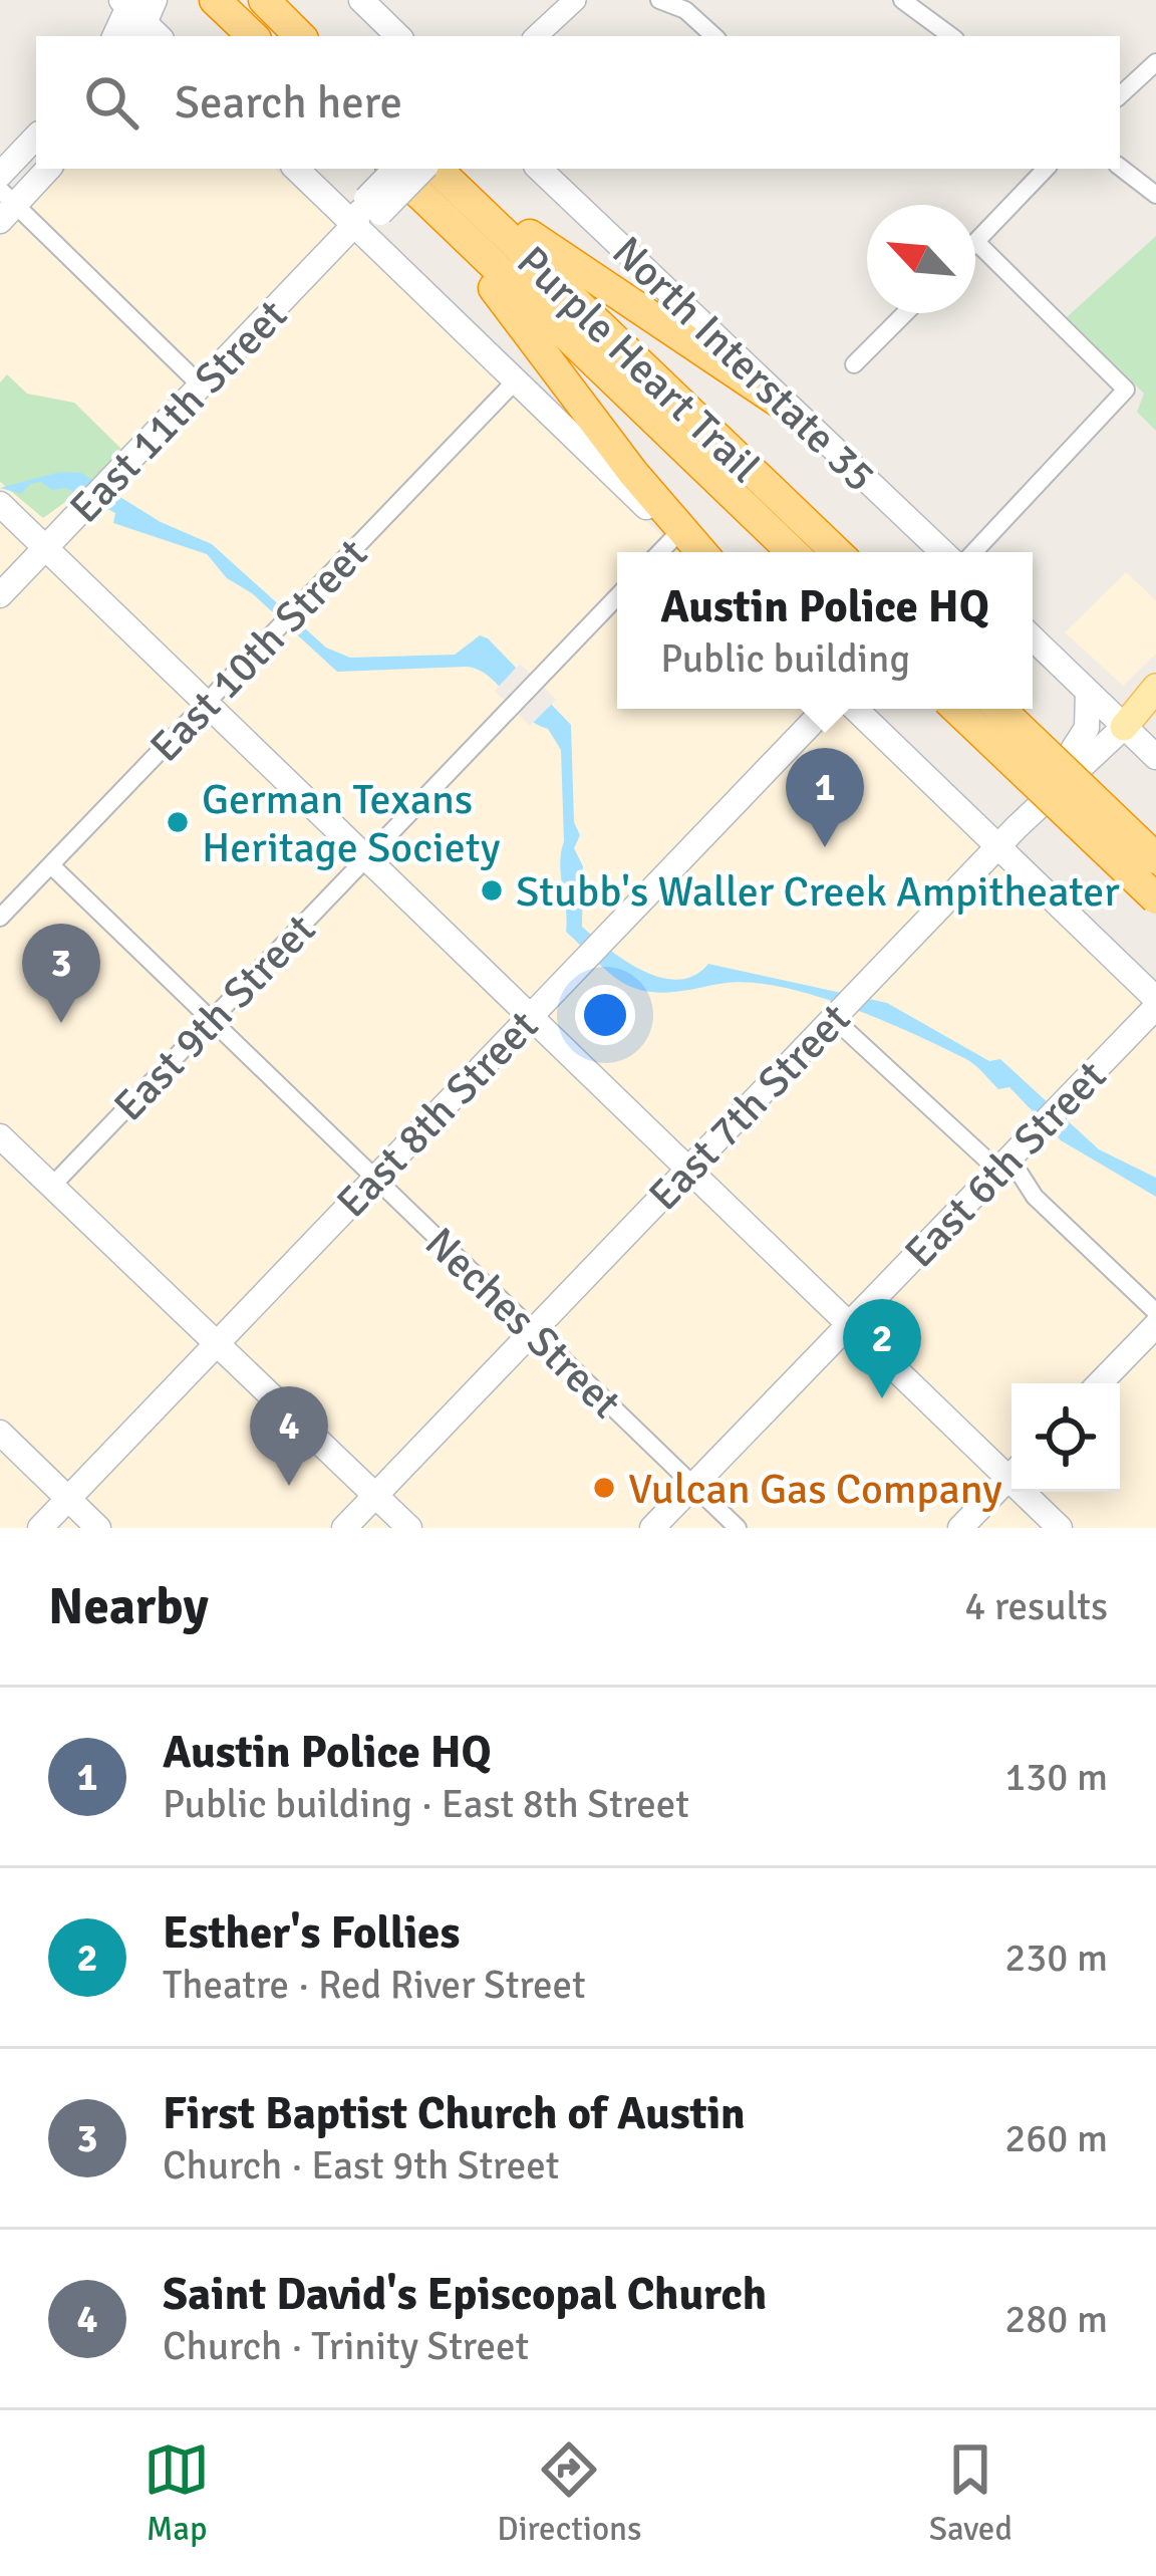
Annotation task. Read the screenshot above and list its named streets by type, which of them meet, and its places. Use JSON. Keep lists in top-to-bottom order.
{
  "streets": {
    "highway": ["Purple Heart Trail"],
    "main road": [
      "North Interstate 35",
      "East 11th Street",
      "East 7th Street",
      "East 8th Street",
      "East 6th Street"
    ],
    "street": ["East 10th Street", "East 9th Street", "Neches Street"]
  },
  "crossings": [
    ["East 10th Street", "Neches Street"],
    ["East 9th Street", "Neches Street"],
    ["East 7th Street", "Neches Street"],
    ["East 8th Street", "Neches Street"],
    ["East 6th Street", "Neches Street"]
  ],
  "places": ["German Texans Heritage Society", "Stubb's Waller Creek Ampitheater", "Vulcan Gas Company"],
  "north": "top left",
  "page": {
    "search": "Search here",
    "popup": ["Austin Police HQ", "Public building"],
    "pins": [
      "1",
      "3",
      "2",
      "4"
    ],
    "heading": ["Nearby", "4 results"],
    "list": [
      {
        "mark": "1",
        "name": "Austin Police HQ",
        "note": "Public building · East 8th Street",
        "value": "130 m"
      },
      {
        "mark": "2",
        "name": "Esther's Follies",
        "note": "Theatre · Red River Street",
        "value": "230 m"
      },
      {
        "mark": "3",
        "name": "First Baptist Church of Austin",
        "note": "Church · East 9th Street",
        "value": "260 m"
      },
      {
        "mark": "4",
        "name": "Saint David's Episcopal Church",
        "note": "Church · Trinity Street",
        "value": "280 m"
      }
    ],
    "nav": ["Map", "Directions", "Saved"]
  }
}
